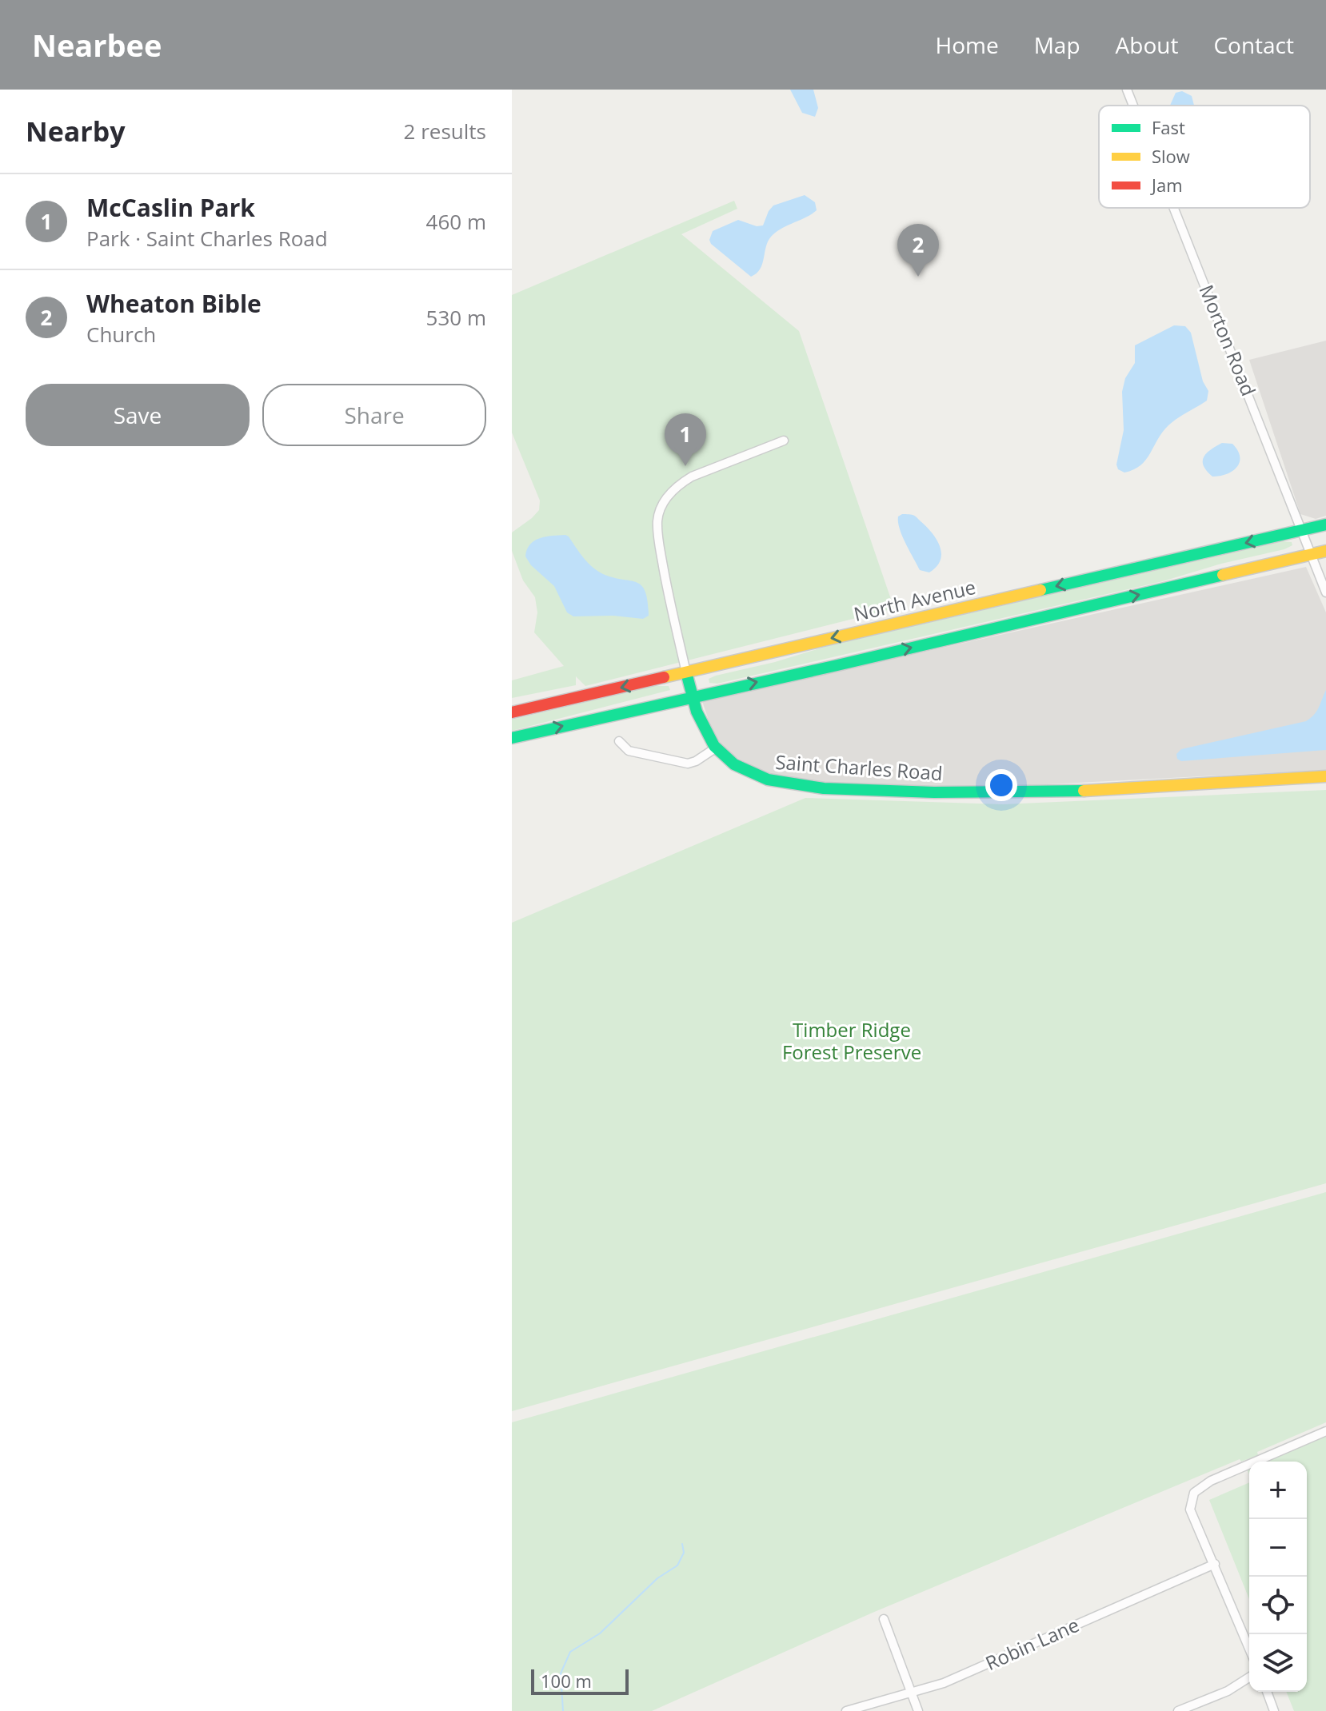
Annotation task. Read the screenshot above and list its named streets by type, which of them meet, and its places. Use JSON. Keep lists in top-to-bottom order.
{
  "streets": {
    "main road": ["North Avenue", "Saint Charles Road"],
    "street": ["Morton Road", "Robin Lane"]
  },
  "crossings": [
    ["Morton Road", "North Avenue"],
    ["North Avenue", "Saint Charles Road"]
  ],
  "parks": ["Timber Ridge Forest Preserve"],
  "legend": ["Fast", "Slow", "Jam"],
  "scale_bar": "100 m",
  "page": {
    "header": "Nearbee",
    "nav": [
      "Home",
      "Map",
      "About",
      "Contact"
    ],
    "heading": ["Nearby", "2 results"],
    "list": [
      {
        "mark": "1",
        "name": "McCaslin Park",
        "note": "Park · Saint Charles Road",
        "value": "460 m"
      },
      {
        "mark": "2",
        "name": "Wheaton Bible",
        "note": "Church",
        "value": "530 m"
      }
    ],
    "pins": ["2", "1"],
    "buttons": ["Save", "Share"],
    "map_buttons": ["+", "−"],
    "scale": "100 m"
  }
}
